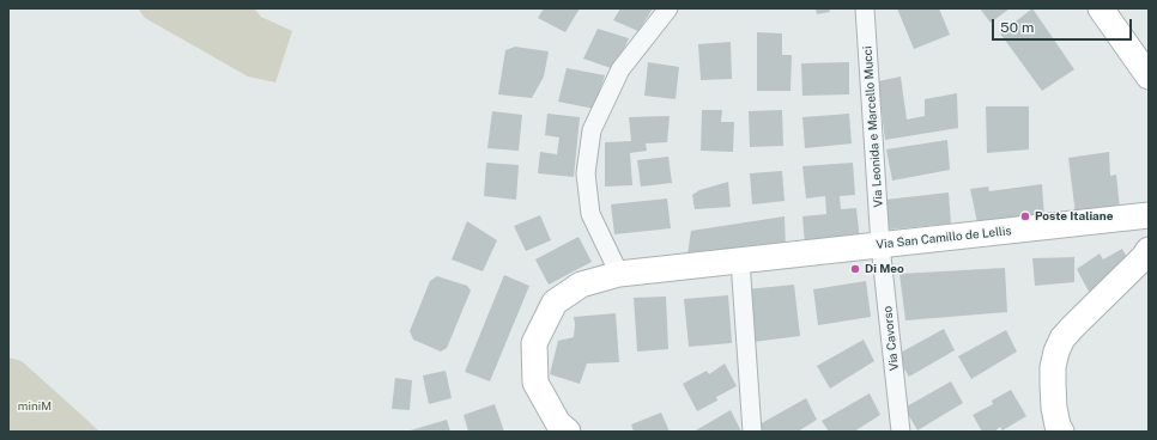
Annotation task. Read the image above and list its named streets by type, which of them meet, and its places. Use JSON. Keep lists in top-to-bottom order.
{
  "streets": {
    "street": ["Via Leonida e Marcello Mucci", "Via San Camillo de Lellis", "Via Cavorso"]
  },
  "crossings": [
    ["Via Leonida e Marcello Mucci", "Via San Camillo de Lellis"],
    ["Via Leonida e Marcello Mucci", "Via Cavorso"],
    ["Via San Camillo de Lellis", "Via Cavorso"]
  ],
  "parks": ["miniM"],
  "places": ["Poste Italiane", "Di Meo"],
  "scale_bar": "50 m"
}
